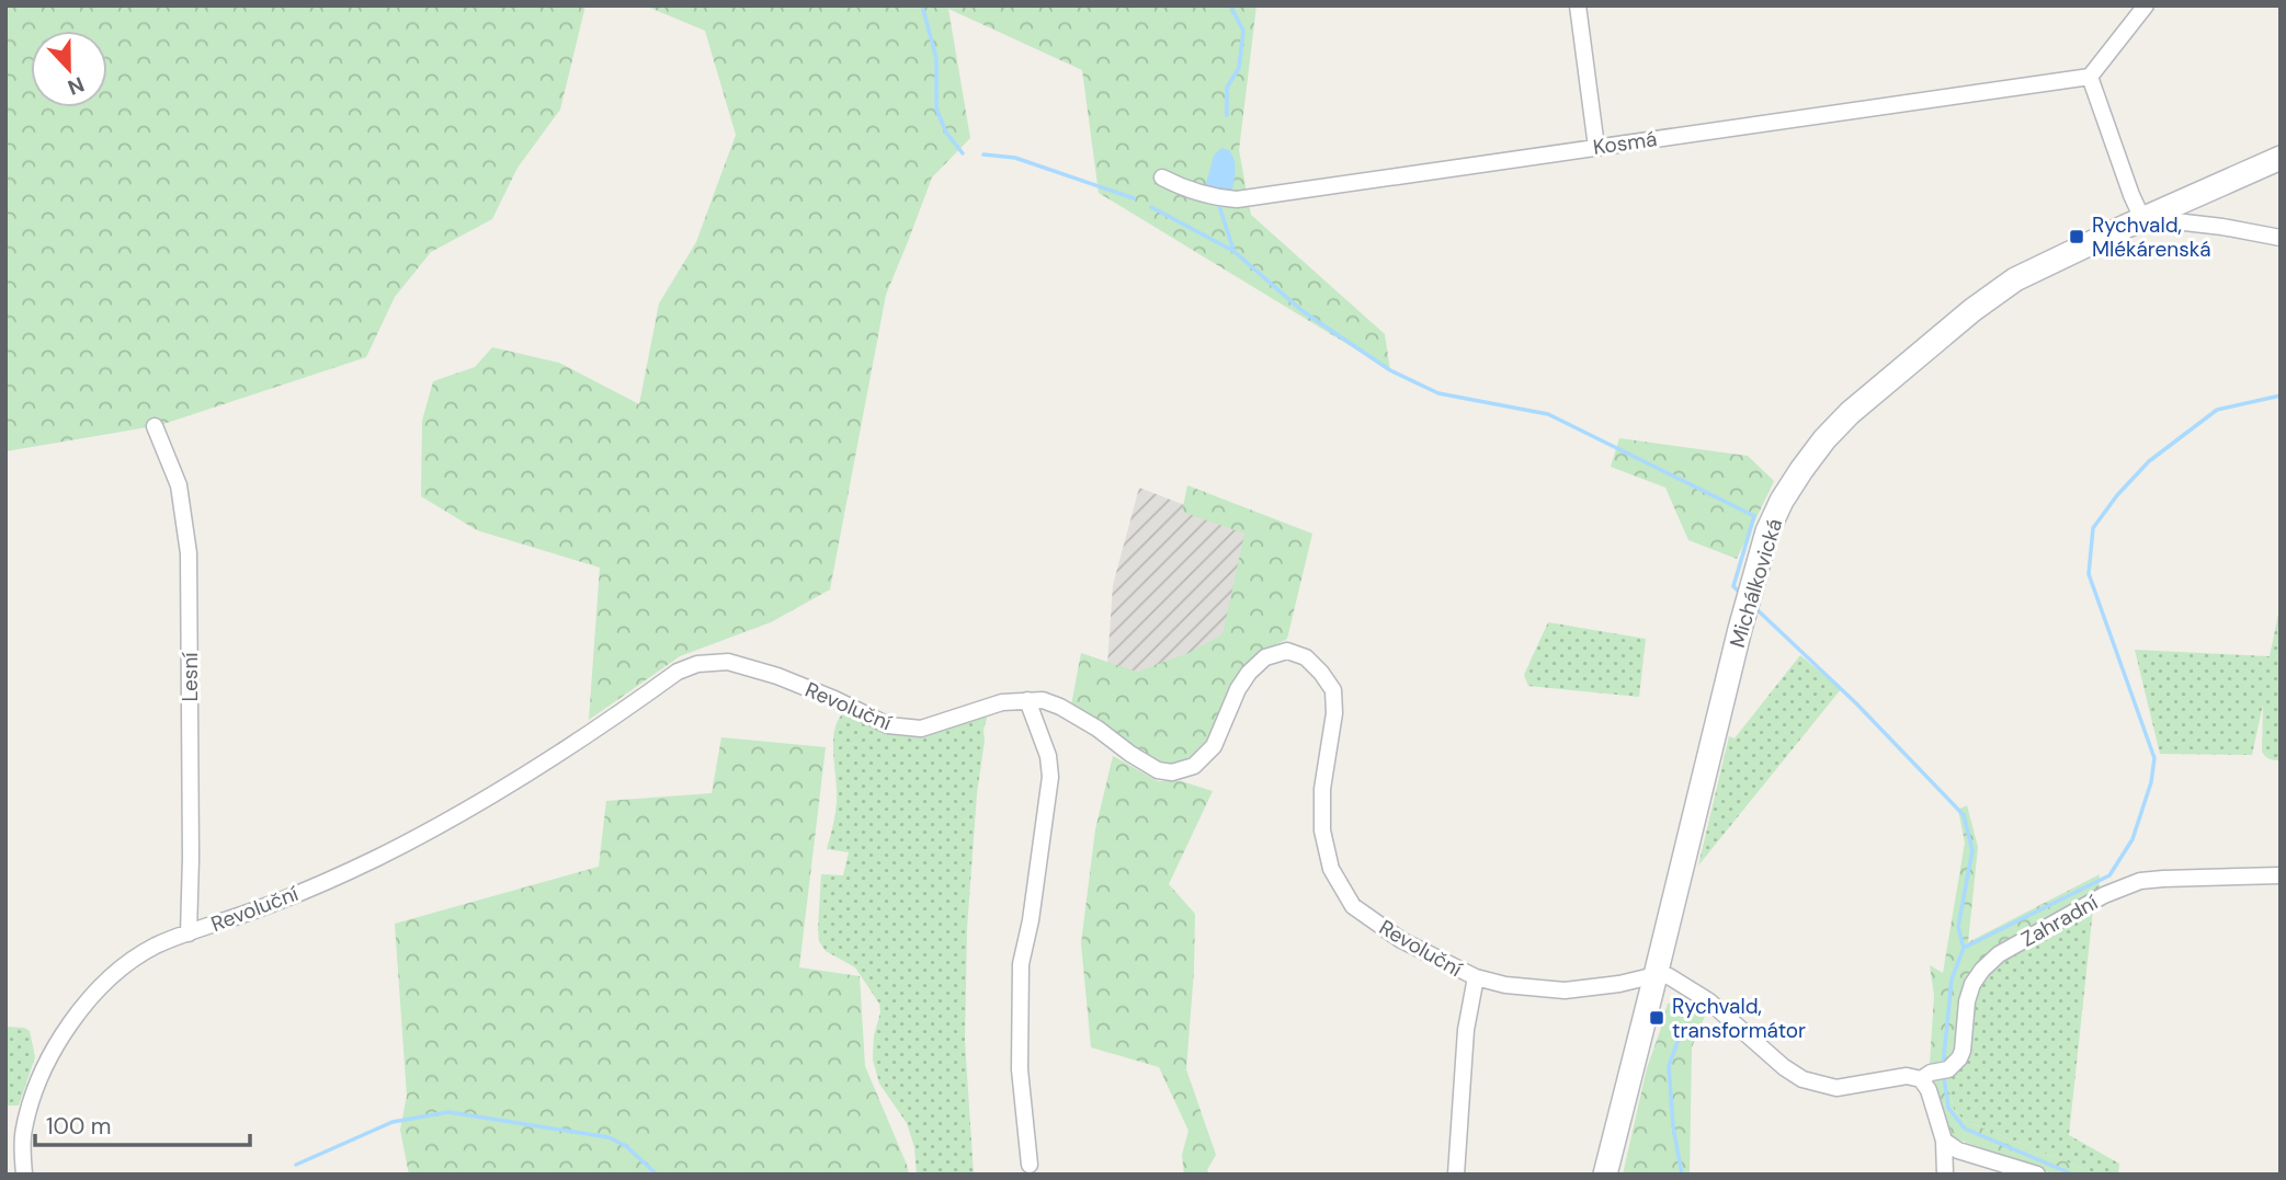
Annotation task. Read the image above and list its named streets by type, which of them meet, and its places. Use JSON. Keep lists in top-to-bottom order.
{
  "streets": {
    "street": [
      "Kosmá",
      "Michálkovická",
      "Lesní",
      "Revoluční",
      "Zahradní"
    ]
  },
  "crossings": [
    ["Michálkovická", "Revoluční"],
    ["Michálkovická", "Zahradní"],
    ["Lesní", "Revoluční"],
    ["Revoluční", "Zahradní"]
  ],
  "places": {
    "transit": ["Rychvald, Mlékárenská", "Rychvald, transformátor"]
  },
  "scale_bar": "100 m",
  "north": "bottom"
}
